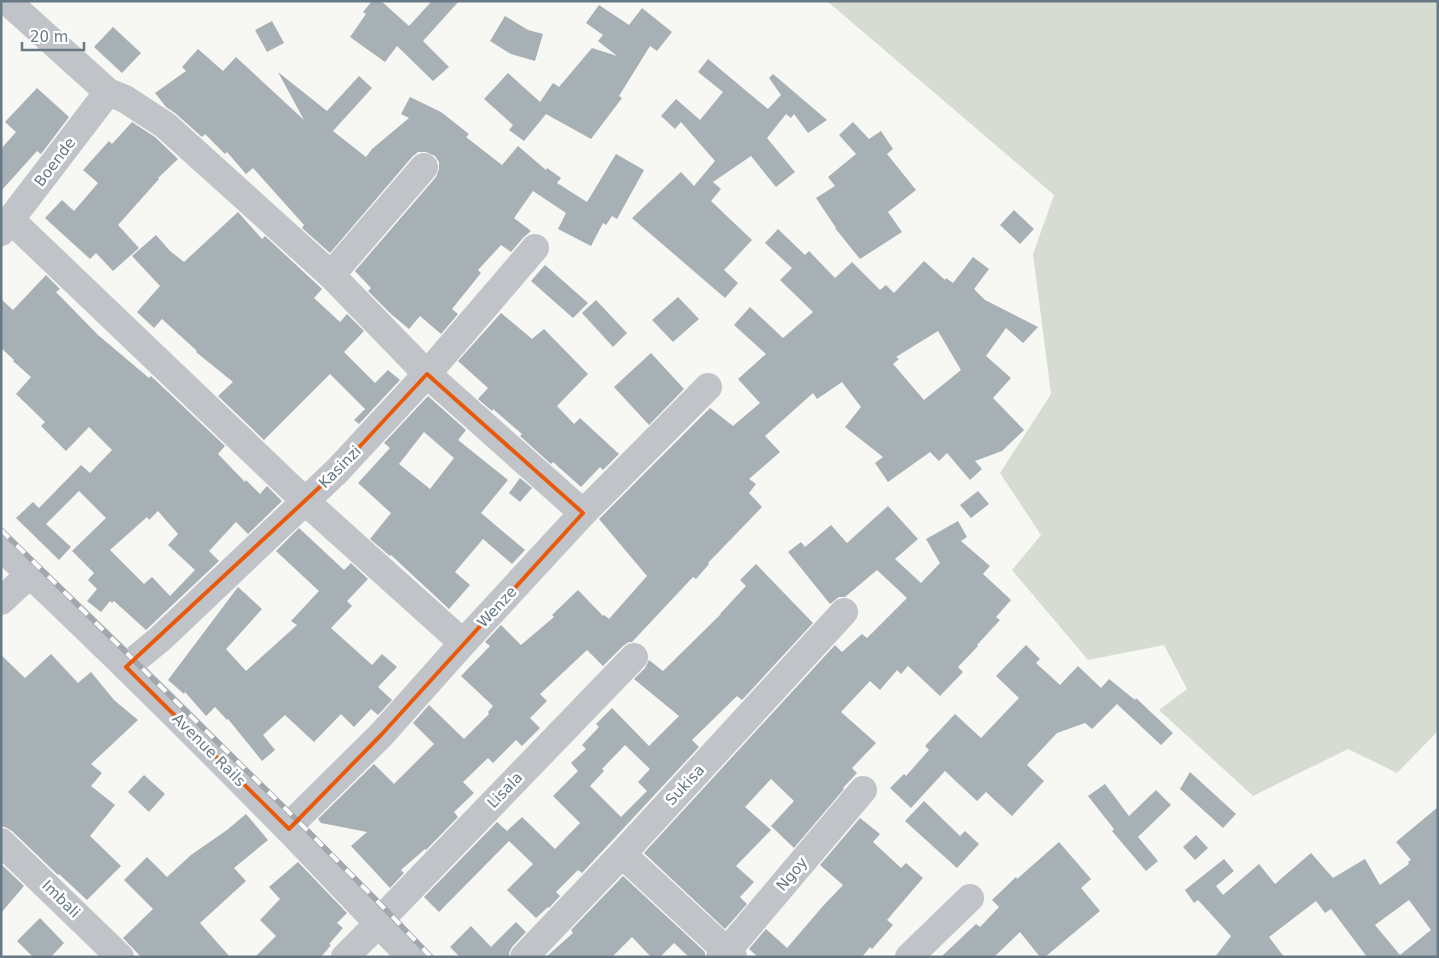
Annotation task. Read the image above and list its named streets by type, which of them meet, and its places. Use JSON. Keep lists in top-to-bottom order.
{
  "streets": {
    "street": [
      "Boende",
      "Kasinzi",
      "Wenze",
      "Avenue Rails",
      "Sukisa",
      "Lisala",
      "Ngoy",
      "Imbali"
    ]
  },
  "crossings": [
    ["Kasinzi", "Avenue Rails"],
    ["Wenze", "Avenue Rails"],
    ["Avenue Rails", "Lisala"]
  ],
  "scale_bar": "20 m"
}
